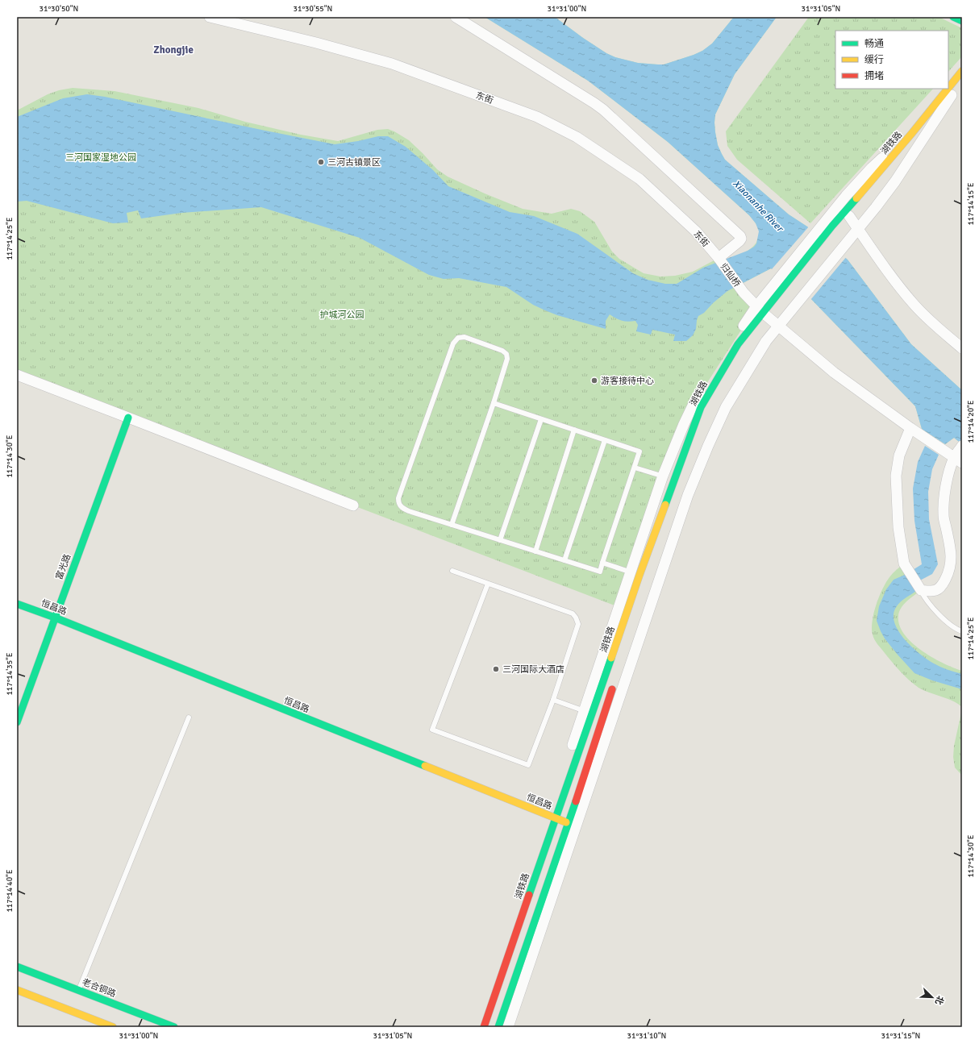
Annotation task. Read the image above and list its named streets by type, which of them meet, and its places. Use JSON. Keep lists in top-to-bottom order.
{
  "streets": {
    "main road": [
      "湖铁路",
      "富光路",
      "恒昌路",
      "老合铜路"
    ],
    "street": ["东街", "归仙桥"]
  },
  "crossings": [
    ["东街", "归仙桥"],
    ["湖铁路", "归仙桥"],
    ["湖铁路", "恒昌路"],
    ["富光路", "恒昌路"]
  ],
  "districts": ["Zhongjie"],
  "water": ["Xiaonanhe River"],
  "parks": ["三河国家湿地公园", "护城河公园"],
  "places": ["三河古镇景区", "游客接待中心", "三河国际大酒店"],
  "legend": ["畅通", "缓行", "拥堵"],
  "north": "bottom right",
  "coordinates": [
    "31°30'50\"N",
    "31°30'55\"N",
    "31°31'00\"N",
    "31°31'05\"N",
    "117°14'15\"E",
    "117°14'25\"E",
    "117°14'20\"E",
    "117°14'30\"E",
    "117°14'35\"E",
    "117°14'40\"E",
    "31°31'10\"N",
    "31°31'15\"N"
  ]
}
